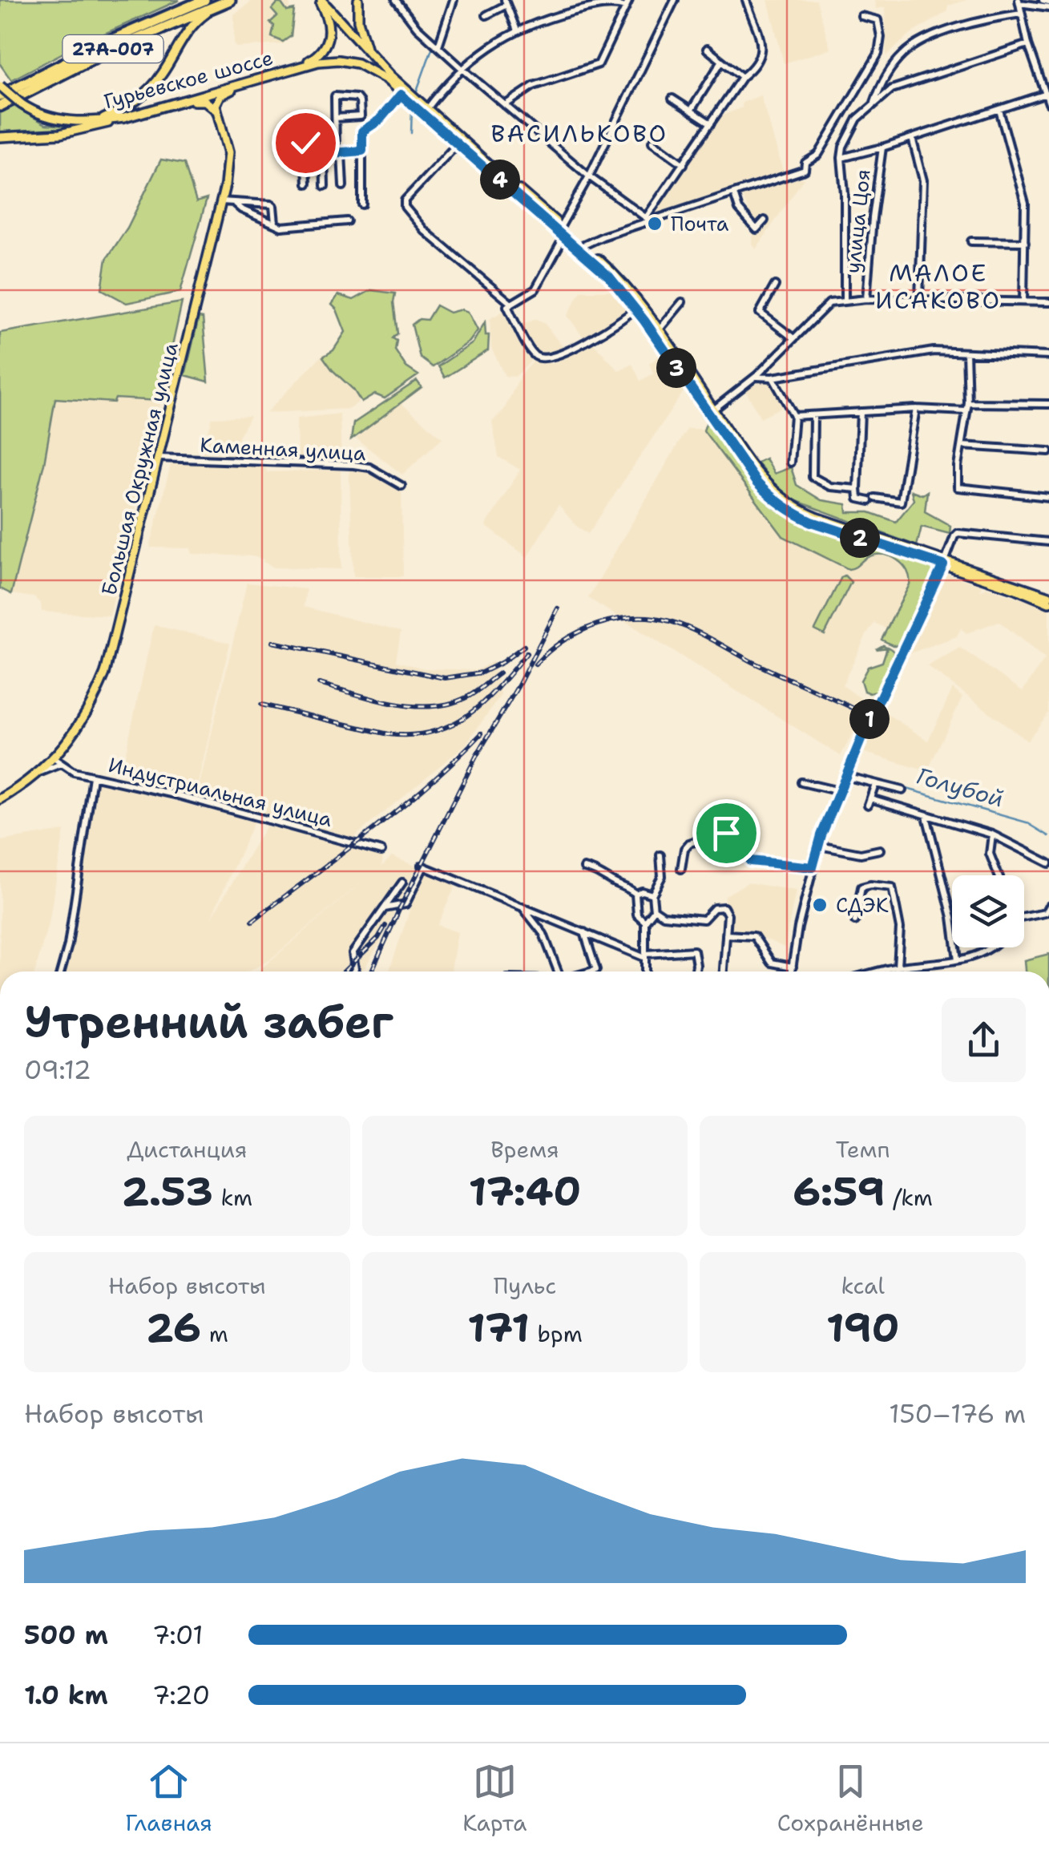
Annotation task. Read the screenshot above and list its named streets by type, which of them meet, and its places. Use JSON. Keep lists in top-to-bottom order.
{
  "streets": {
    "highway": ["27А-007"],
    "main road": ["Гурьевское шоссе", "Большая Окружная улица"],
    "street": ["улица Цоя", "Каменная улица", "Индустриальная улица"]
  },
  "crossings": [
    ["Каменная улица", "Большая Окружная улица"],
    ["Большая Окружная улица", "Индустриальная улица"]
  ],
  "districts": ["ВАСИЛЬКОВО", "МАЛОЕ ИСАКОВО"],
  "water": ["Голубой"],
  "places": ["Почта", "СДЭК"],
  "page": {
    "pins": [
      "4",
      "3",
      "2",
      "1"
    ],
    "heading": ["Утренний забег", "09:12"],
    "stats": [
      ["Дистанция", "2.53 km"],
      ["Время", "17:40"],
      ["Темп", "6:59 /km"],
      ["Набор высоты", "26 m"],
      ["Пульс", "171 bpm"],
      ["kcal", "190"]
    ],
    "chart": ["Набор высоты", "150–176 m"],
    "list": [
      {
        "name": "500 m",
        "note": "7:01"
      },
      {
        "name": "1.0 km",
        "note": "7:20"
      }
    ],
    "tabs": ["Главная", "Карта", "Сохранённые"]
  }
}
